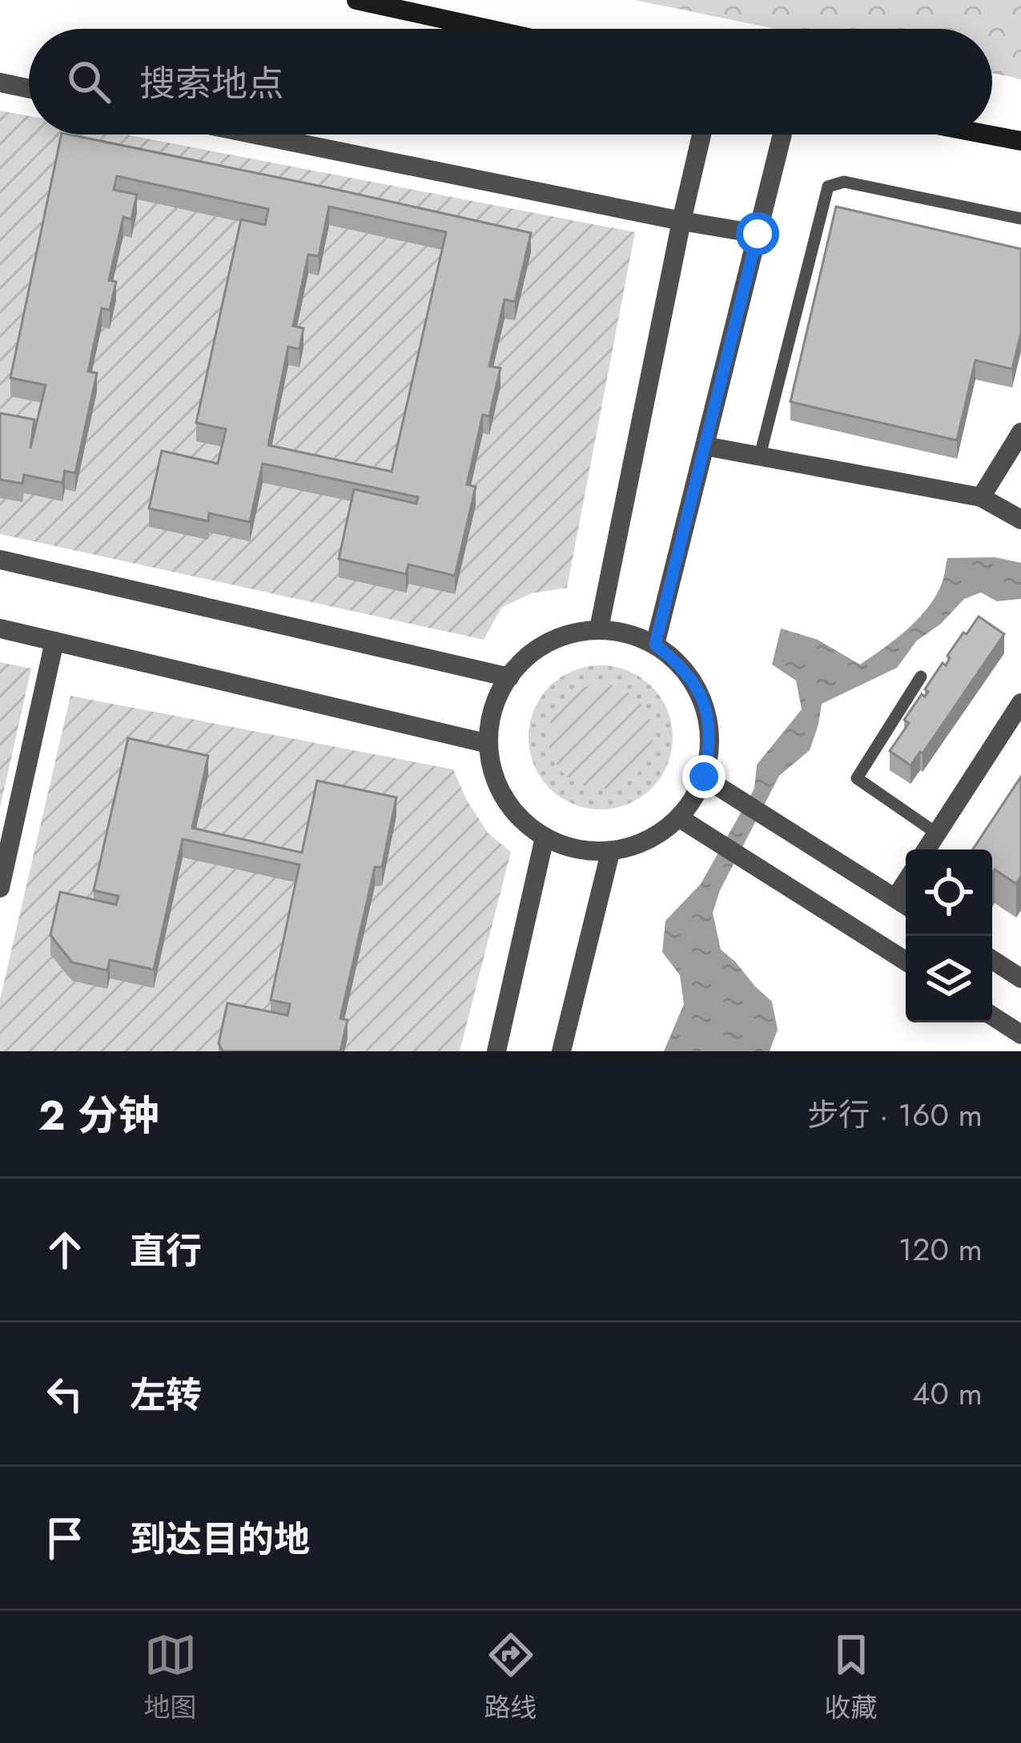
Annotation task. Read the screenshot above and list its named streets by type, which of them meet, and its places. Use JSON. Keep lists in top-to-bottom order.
{
  "page": {
    "search": "搜索地点",
    "heading": ["2 分钟", "步行 · 160 m"],
    "list": [
      ["直行", "120 m"],
      ["左转", "40 m"],
      "到达目的地"
    ],
    "nav": ["地图", "路线", "收藏"]
  }
}
